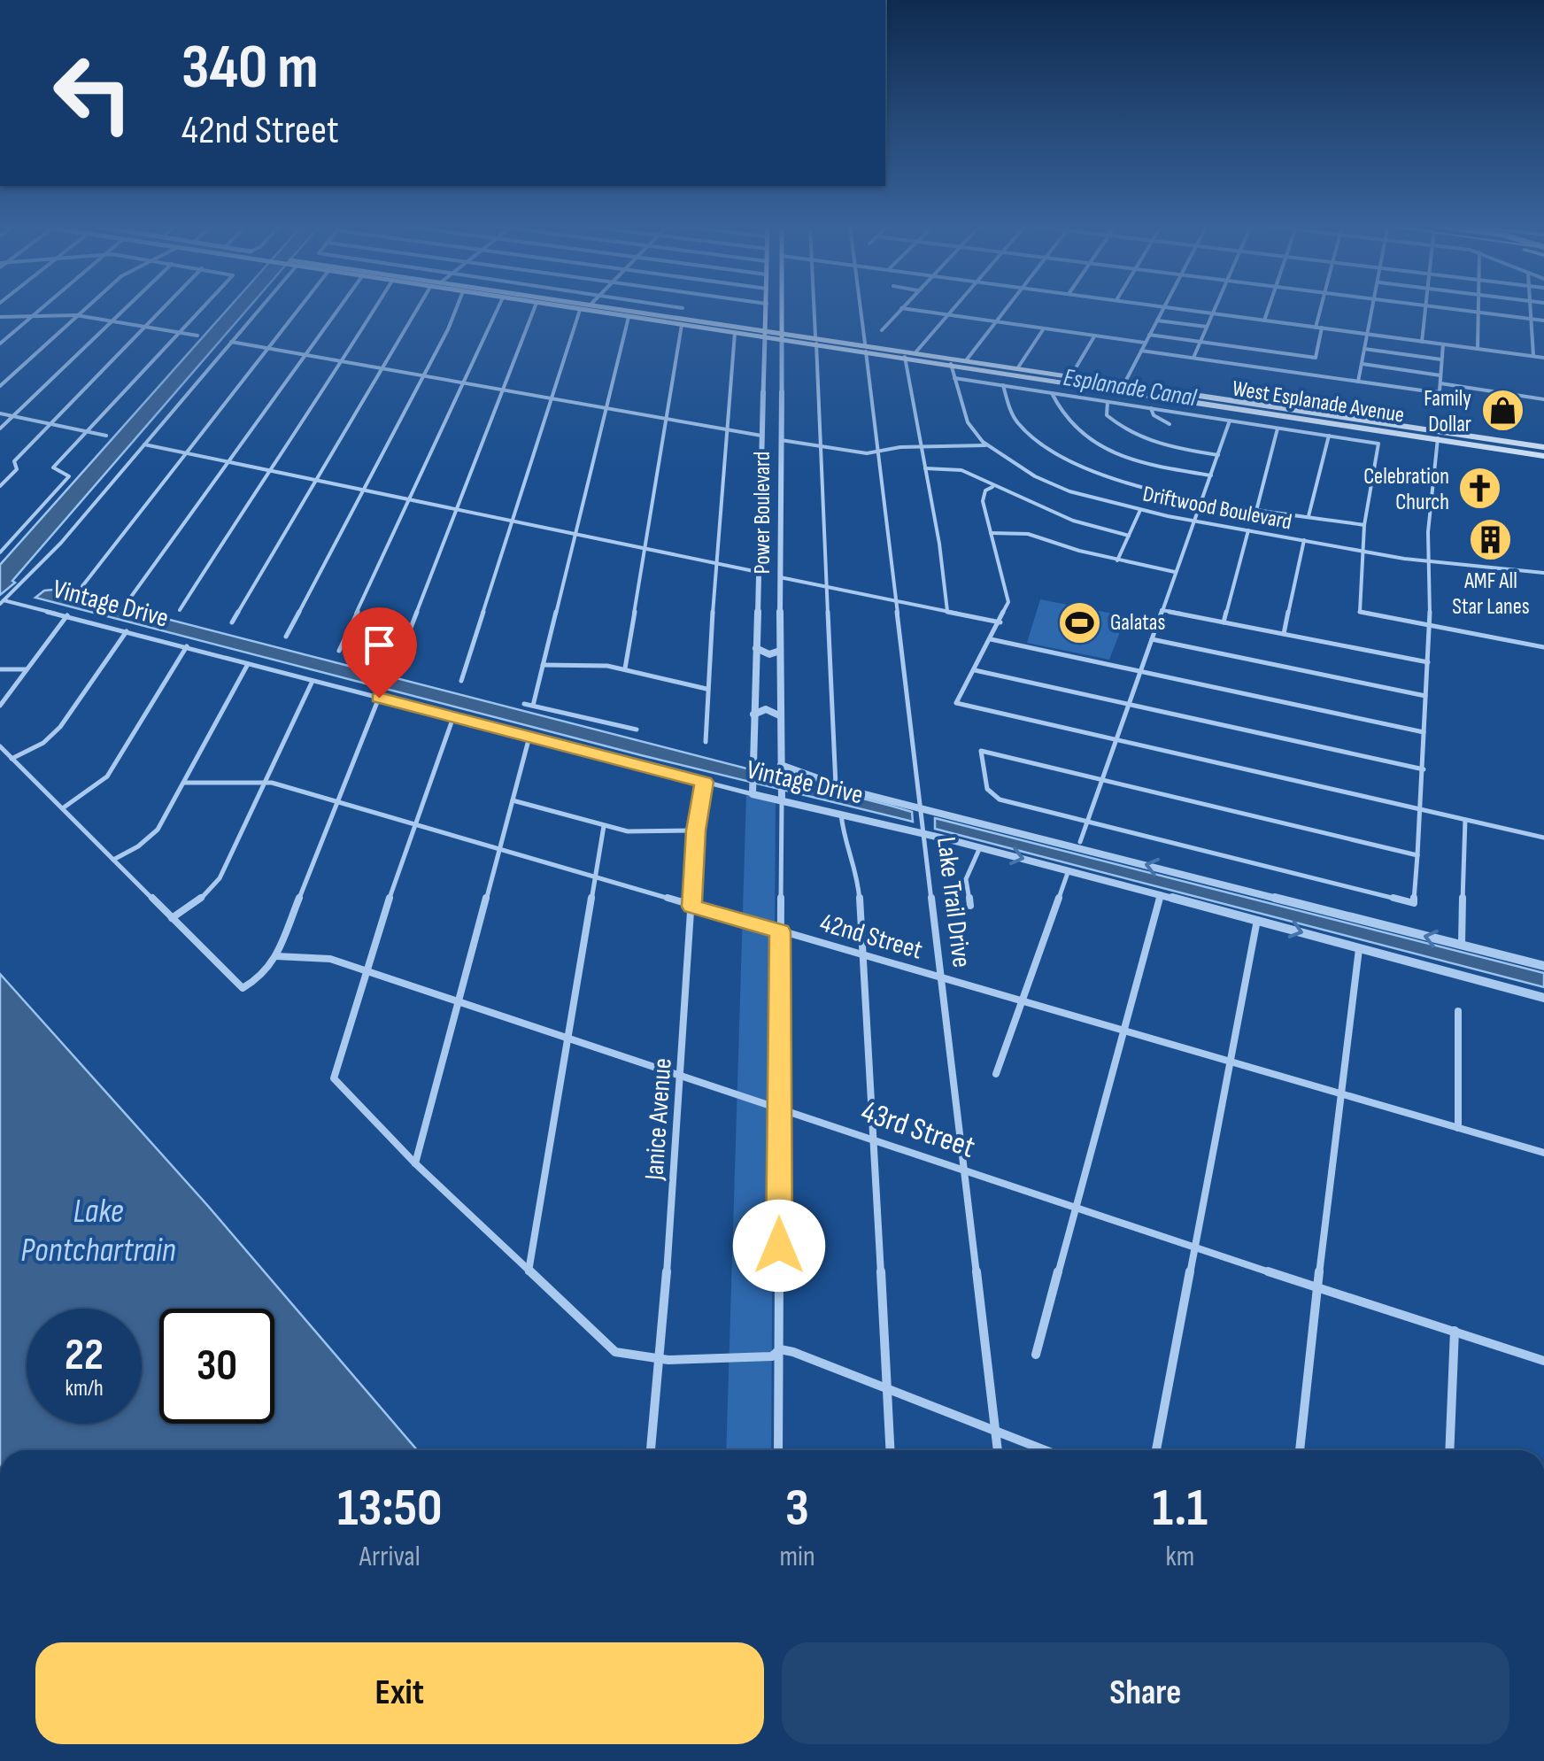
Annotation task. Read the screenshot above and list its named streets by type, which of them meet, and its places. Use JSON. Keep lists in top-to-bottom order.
{
  "streets": {
    "main road": ["West Esplanade Avenue", "Power Boulevard"],
    "street": [
      "Driftwood Boulevard",
      "Vintage Drive",
      "Lake Trail Drive",
      "42nd Street",
      "Janice Avenue",
      "43rd Street"
    ]
  },
  "crossings": [
    ["West Esplanade Avenue", "Driftwood Boulevard"],
    ["West Esplanade Avenue", "Power Boulevard"],
    ["West Esplanade Avenue", "Lake Trail Drive"],
    ["Power Boulevard", "Vintage Drive"],
    ["Vintage Drive", "Lake Trail Drive"],
    ["Vintage Drive", "Janice Avenue"],
    ["Lake Trail Drive", "42nd Street"],
    ["Lake Trail Drive", "43rd Street"],
    ["42nd Street", "Janice Avenue"],
    ["Janice Avenue", "43rd Street"]
  ],
  "water": ["Esplanade Canal", "Lake Pontchartrain"],
  "places": {
    "shop": ["Family Dollar"],
    "church": ["Celebration Church"],
    "building": ["AMF All Star Lanes"],
    "sports": ["Galatas"]
  },
  "page": {
    "turn": ["340 m", "42nd Street"],
    "speed": "22 km/h",
    "limit": "30",
    "eta": [
      "13:50",
      "Arrival",
      "3",
      "min",
      "1.1",
      "km"
    ],
    "buttons": ["Exit", "Share"]
  }
}
